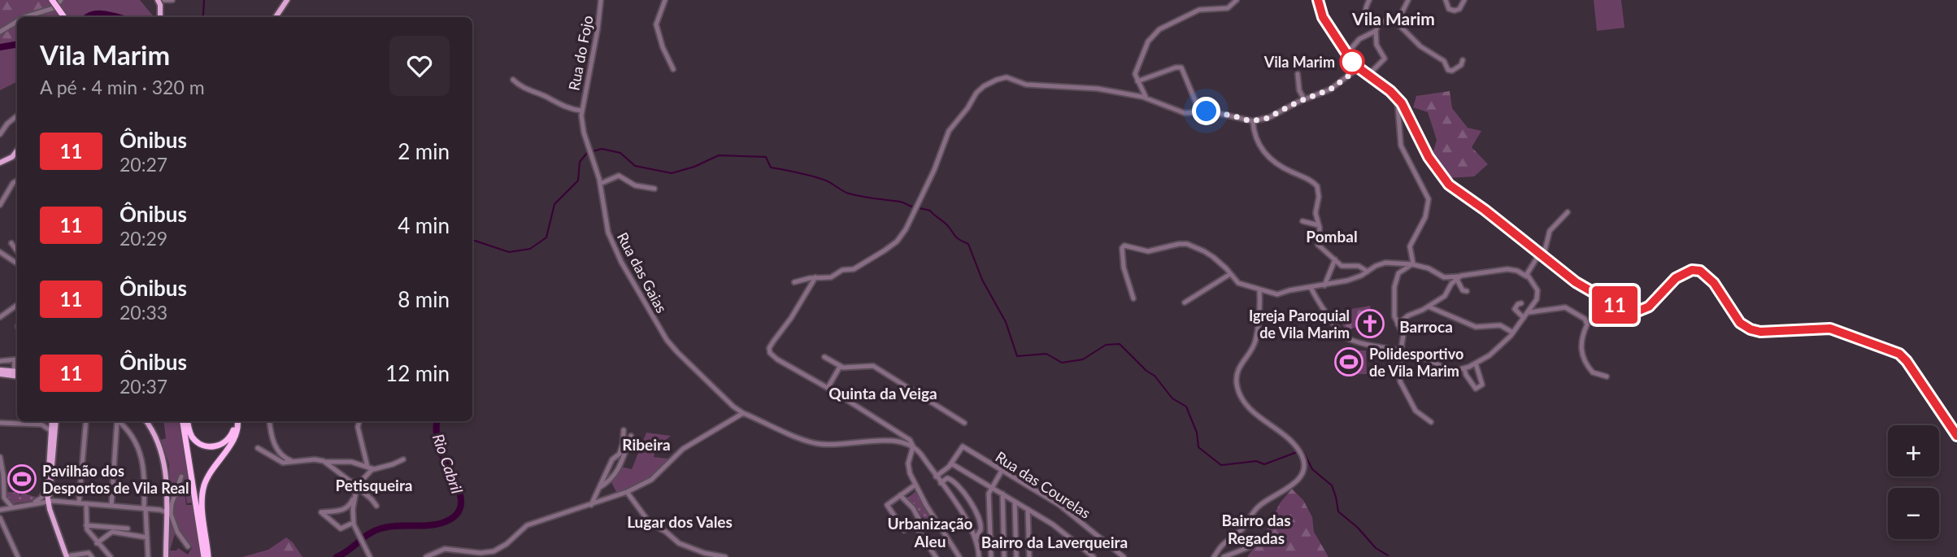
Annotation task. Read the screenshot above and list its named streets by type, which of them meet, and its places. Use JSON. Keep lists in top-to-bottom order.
{
  "streets": {
    "street": ["Rua do Fojo", "Rua das Gaias", "Rua das Courelas"]
  },
  "crossings": [
    ["Rua do Fojo", "Rua das Gaias"]
  ],
  "districts": [
    "Vila Marim",
    "Pombal",
    "Barroca",
    "Quinta da Veiga",
    "Ribeira",
    "Petisqueira",
    "Bairro das Regadas",
    "Lugar dos Vales",
    "Urbanização Aleu",
    "Bairro da Laverqueira"
  ],
  "water": ["Rio Cabril"],
  "places": {
    "other": ["Vila Marim"],
    "church": ["Igreja Paroquial de Vila Marim"],
    "sports": ["Polidesportivo de Vila Marim", "Pavilhão dos Desportos de Vila Real"]
  },
  "lines": ["bus line 11"],
  "page": {
    "on_map": "11",
    "heading": ["Vila Marim", "A pé · 4 min · 320 m"],
    "list": [
      {
        "mark": "11",
        "name": "Ônibus",
        "note": "20:27",
        "value": "2 min"
      },
      {
        "mark": "11",
        "name": "Ônibus",
        "note": "20:29",
        "value": "4 min"
      },
      {
        "mark": "11",
        "name": "Ônibus",
        "note": "20:33",
        "value": "8 min"
      },
      {
        "mark": "11",
        "name": "Ônibus",
        "note": "20:37",
        "value": "12 min"
      }
    ],
    "map_buttons": ["+", "−"]
  }
}
